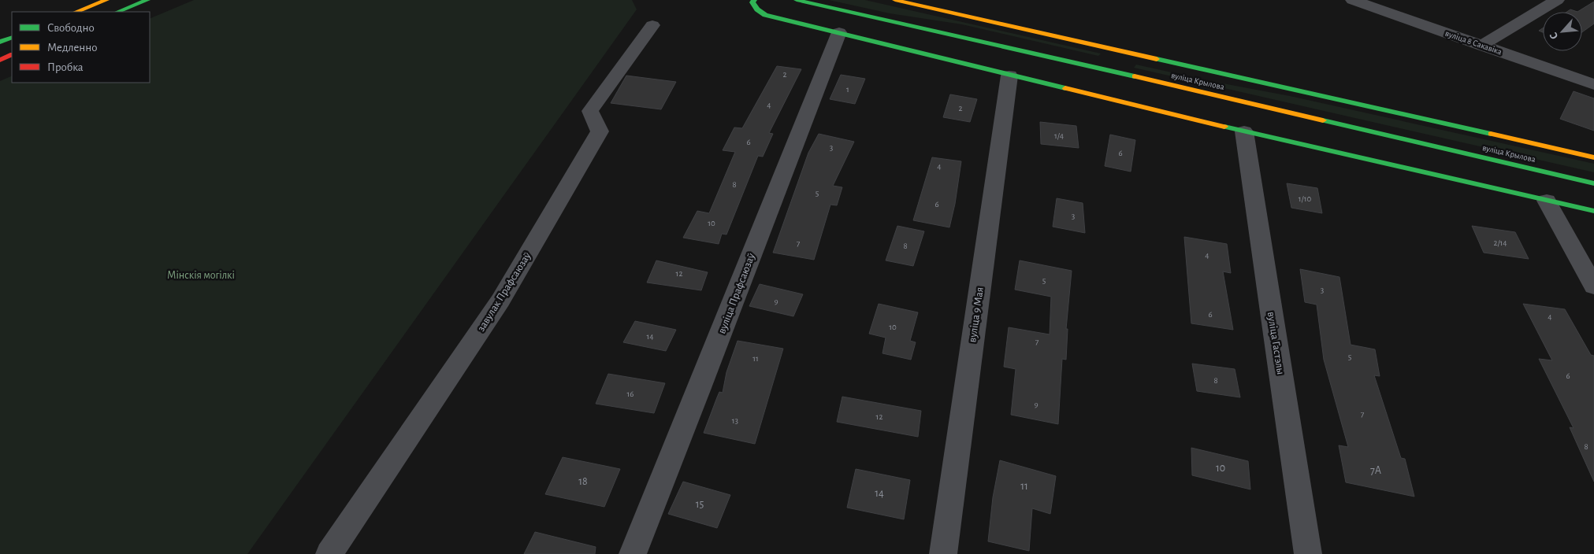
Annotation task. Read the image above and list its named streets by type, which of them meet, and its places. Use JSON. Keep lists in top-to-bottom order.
{
  "streets": {
    "main road": ["вуліца Крылова"],
    "street": [
      "вуліца 8 Сакавіка",
      "завулак Прафсаюзаў",
      "вуліца Прафсаюзаў",
      "вуліца 9 Мая",
      "вуліца Гастэлы"
    ]
  },
  "parks": ["Мінскія могілкі"],
  "house_numbers": [
    "2",
    "1",
    "4",
    "2",
    "1/4",
    "6",
    "3",
    "6",
    "4",
    "8",
    "5",
    "1/10",
    "6",
    "3",
    "10",
    "2/14",
    "7",
    "8",
    "4",
    "12",
    "5",
    "3",
    "9",
    "6",
    "4",
    "10",
    "14",
    "7",
    "5",
    "11",
    "6",
    "8",
    "16",
    "9",
    "7",
    "12",
    "13",
    "8",
    "10",
    "7А",
    "18",
    "11",
    "14",
    "15"
  ],
  "legend": ["Свободно", "Медленно", "Пробка"],
  "north": "bottom left"
}
